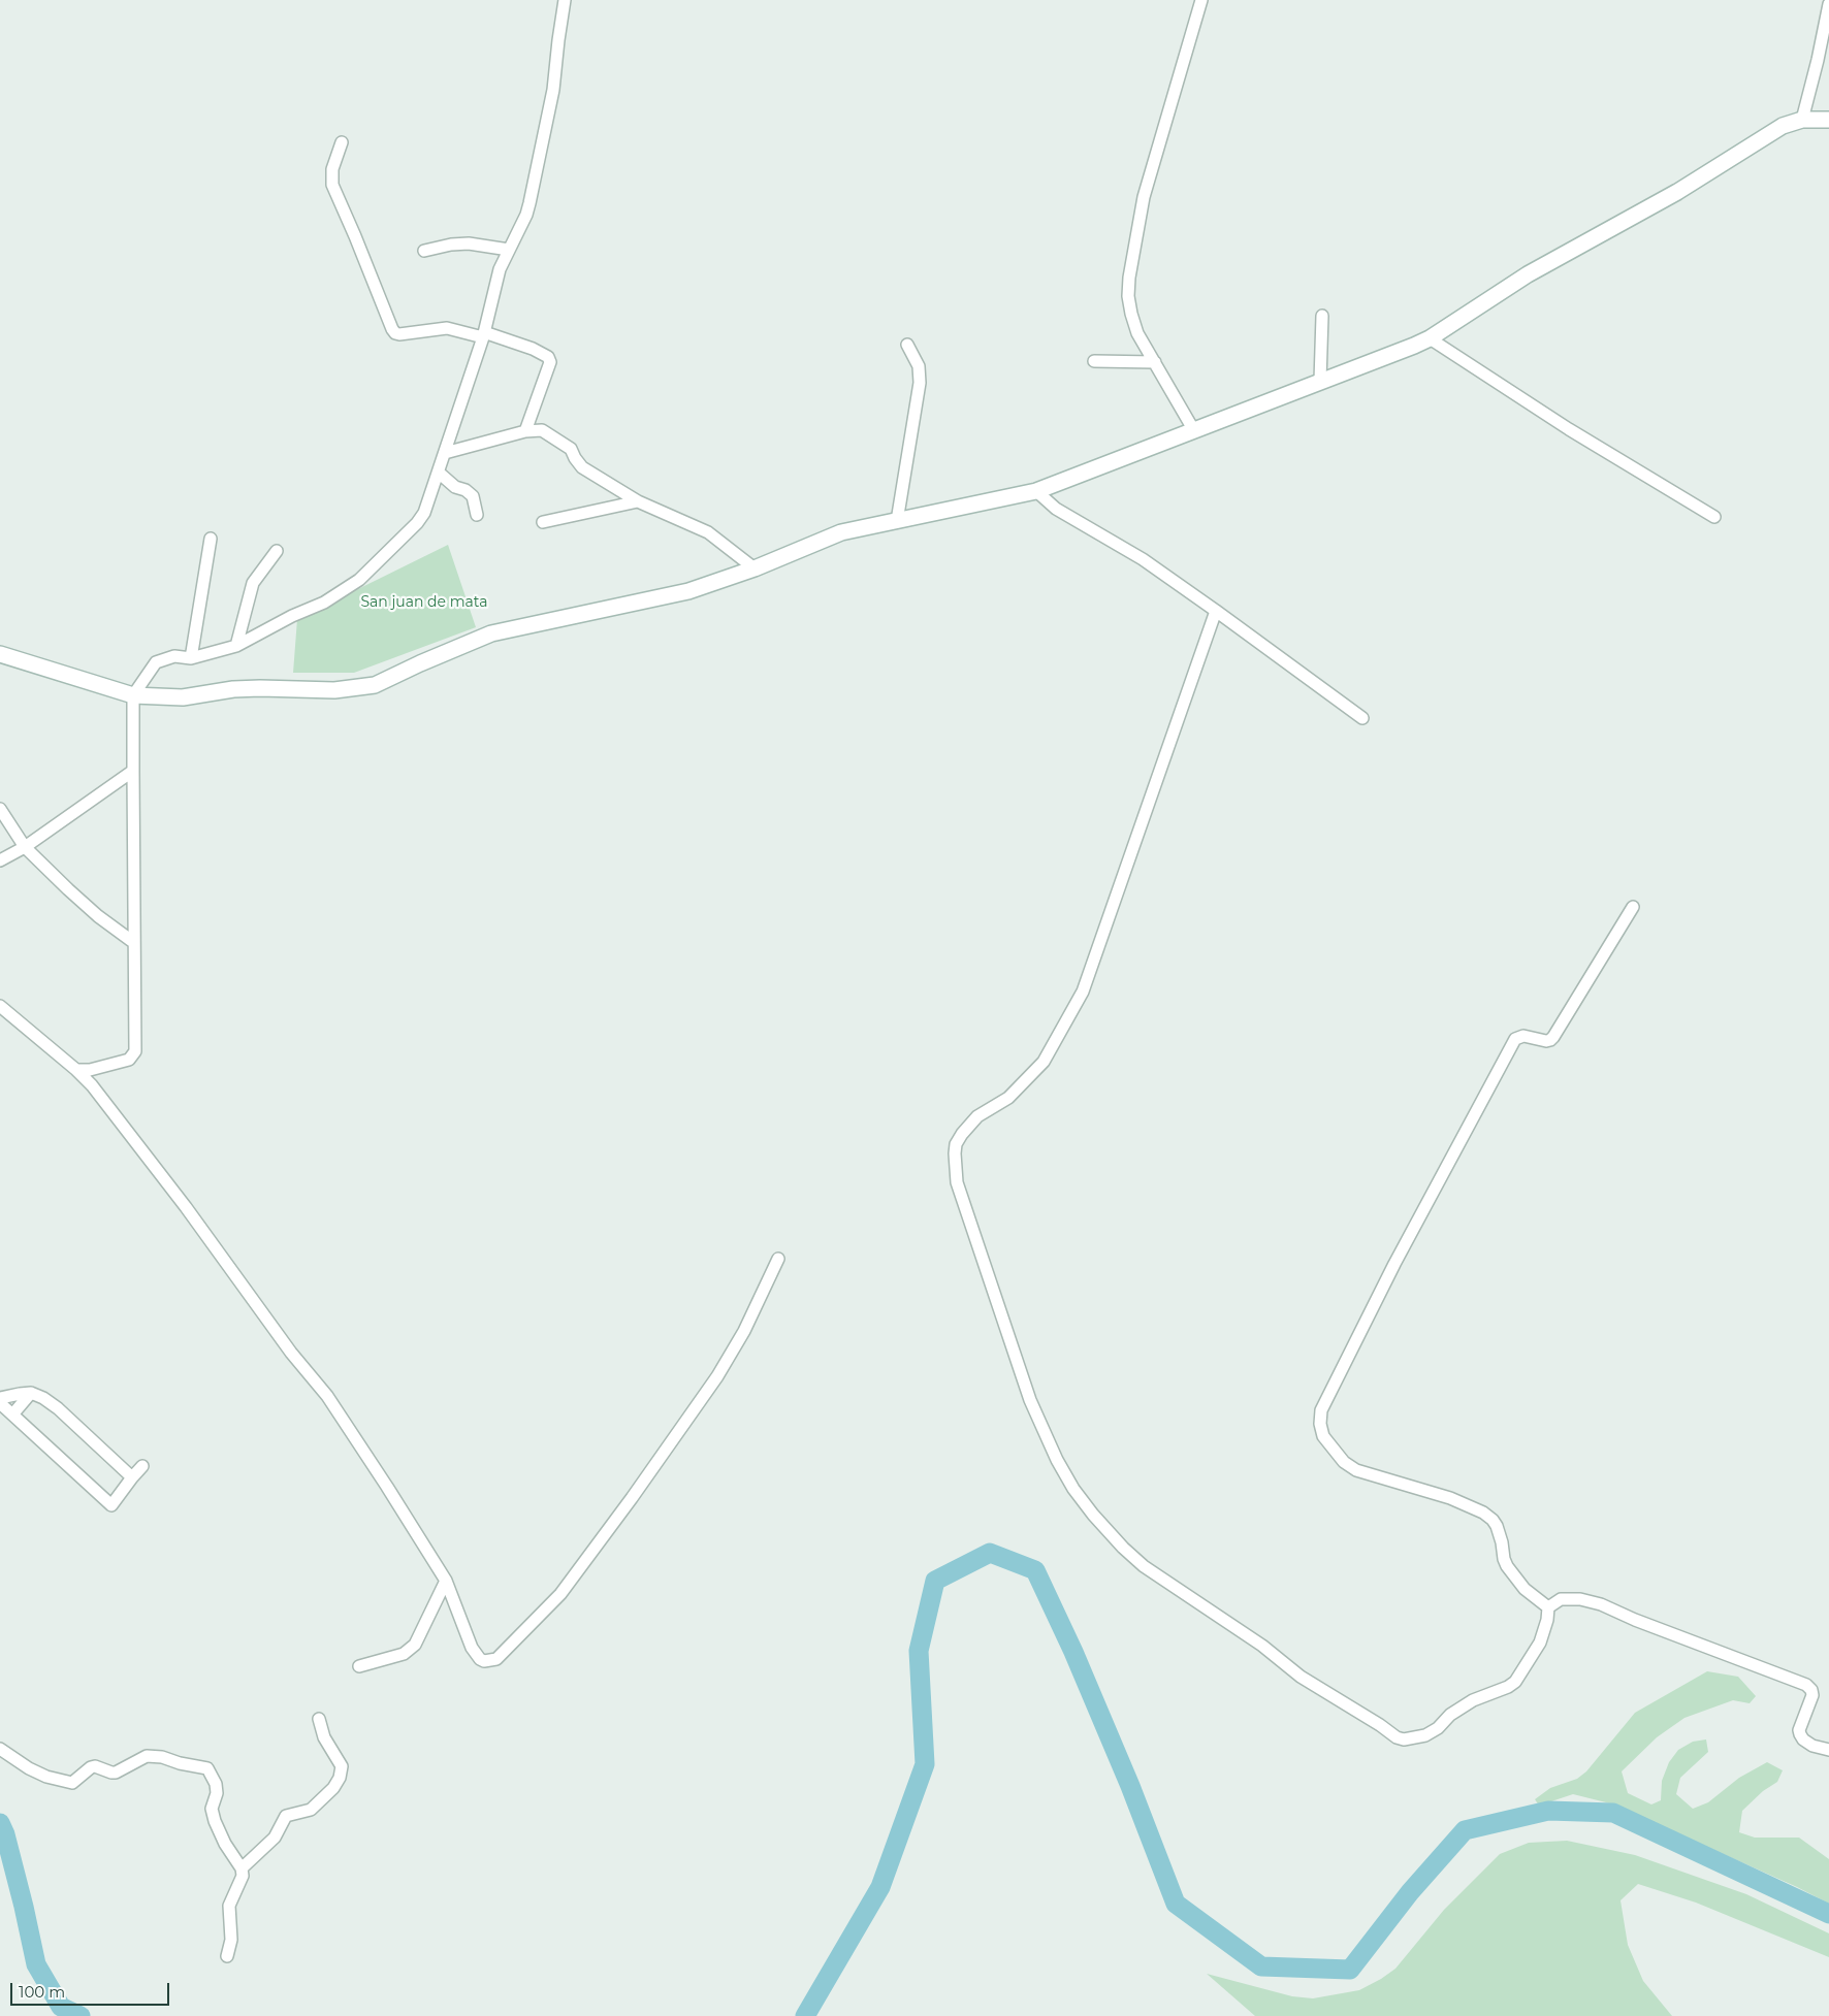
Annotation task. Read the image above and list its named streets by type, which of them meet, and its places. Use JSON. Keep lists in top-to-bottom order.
{
  "parks": ["San juan de mata"],
  "scale_bar": "100 m"
}
